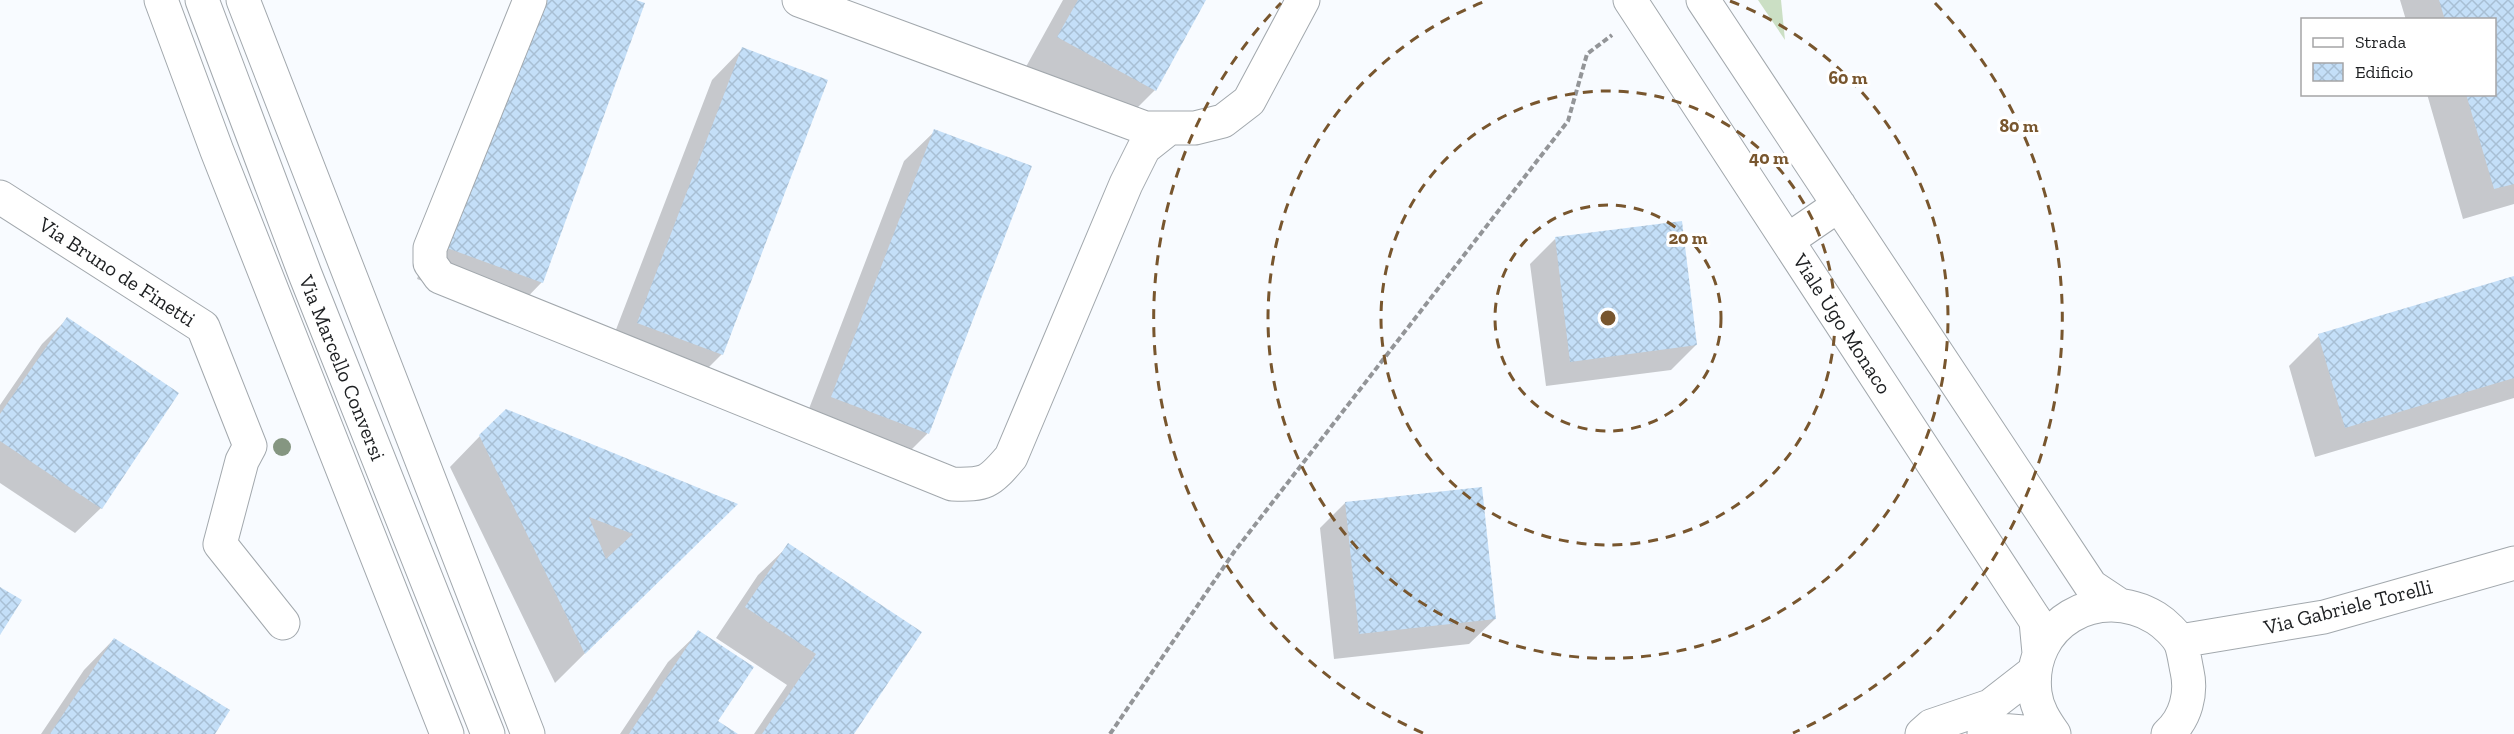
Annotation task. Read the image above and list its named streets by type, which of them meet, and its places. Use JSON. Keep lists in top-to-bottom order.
{
  "streets": {
    "street": [
      "Via Bruno de Finetti",
      "Viale Ugo Monaco",
      "Via Marcello Conversi",
      "Via Gabriele Torelli"
    ]
  },
  "legend": ["Strada", "Edificio"],
  "rings": [
    "60 m",
    "80 m",
    "40 m",
    "20 m"
  ]
}
